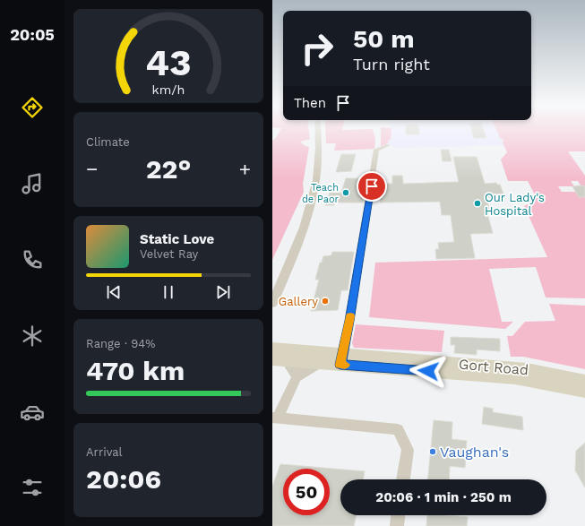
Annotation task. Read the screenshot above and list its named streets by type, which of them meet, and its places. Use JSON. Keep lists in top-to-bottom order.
{
  "streets": {
    "main road": ["Gort Road"]
  },
  "places": [
    "Teach de Paor",
    "Our Lady's Hospital",
    "Gallery",
    "Vaughan's"
  ],
  "page": {
    "tabs": "20:05",
    "turn": ["50 m", "Turn right"],
    "then": "Then",
    "tile": [
      "Climate",
      ["Range · 94%", "470 km"],
      ["Arrival", "20:06"]
    ],
    "heat": ["−", "22°", "+"],
    "song": ["Static Love", "Velvet Ray"],
    "limit": "50",
    "trip": "20:06 · 1 min · 250 m",
    "gauge": ["43", "km/h"]
  }
}
